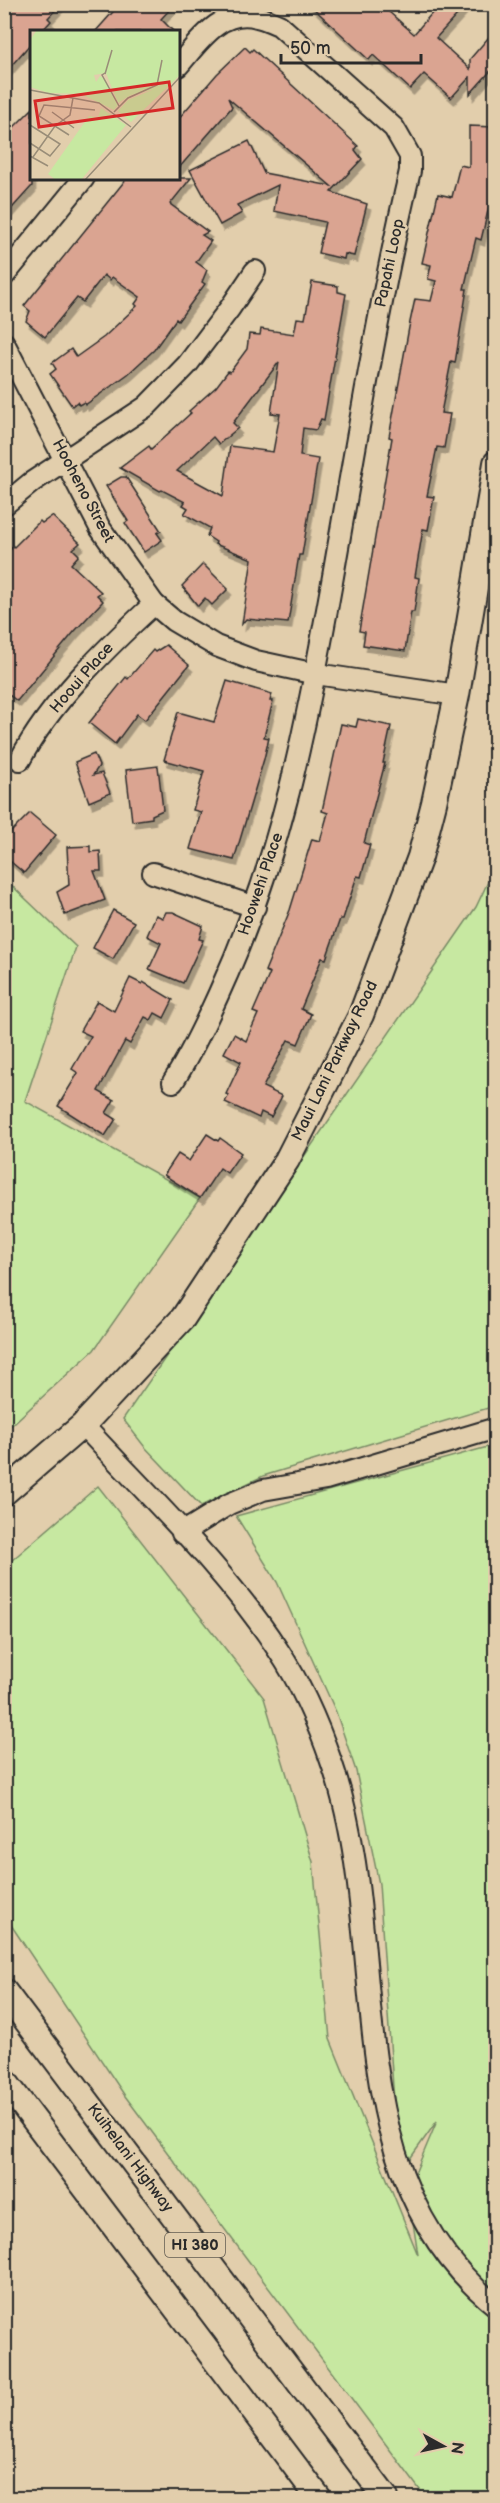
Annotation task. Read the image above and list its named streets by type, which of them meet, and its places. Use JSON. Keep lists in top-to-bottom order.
{
  "streets": {
    "main road": ["Maui Lani Parkway Road", "Kuihelani Highway", "HI 380"],
    "street": [
      "Papahi Loop",
      "Hooheno Street",
      "Hooui Place",
      "Hoowehi Place"
    ]
  },
  "crossings": [
    ["Papahi Loop", "Hooheno Street"],
    ["Papahi Loop", "Hoowehi Place"],
    ["Hooheno Street", "Hooui Place"],
    ["Hooheno Street", "Hoowehi Place"],
    ["Hooheno Street", "Maui Lani Parkway Road"]
  ],
  "scale_bar": "50 m",
  "north": "right"
}
